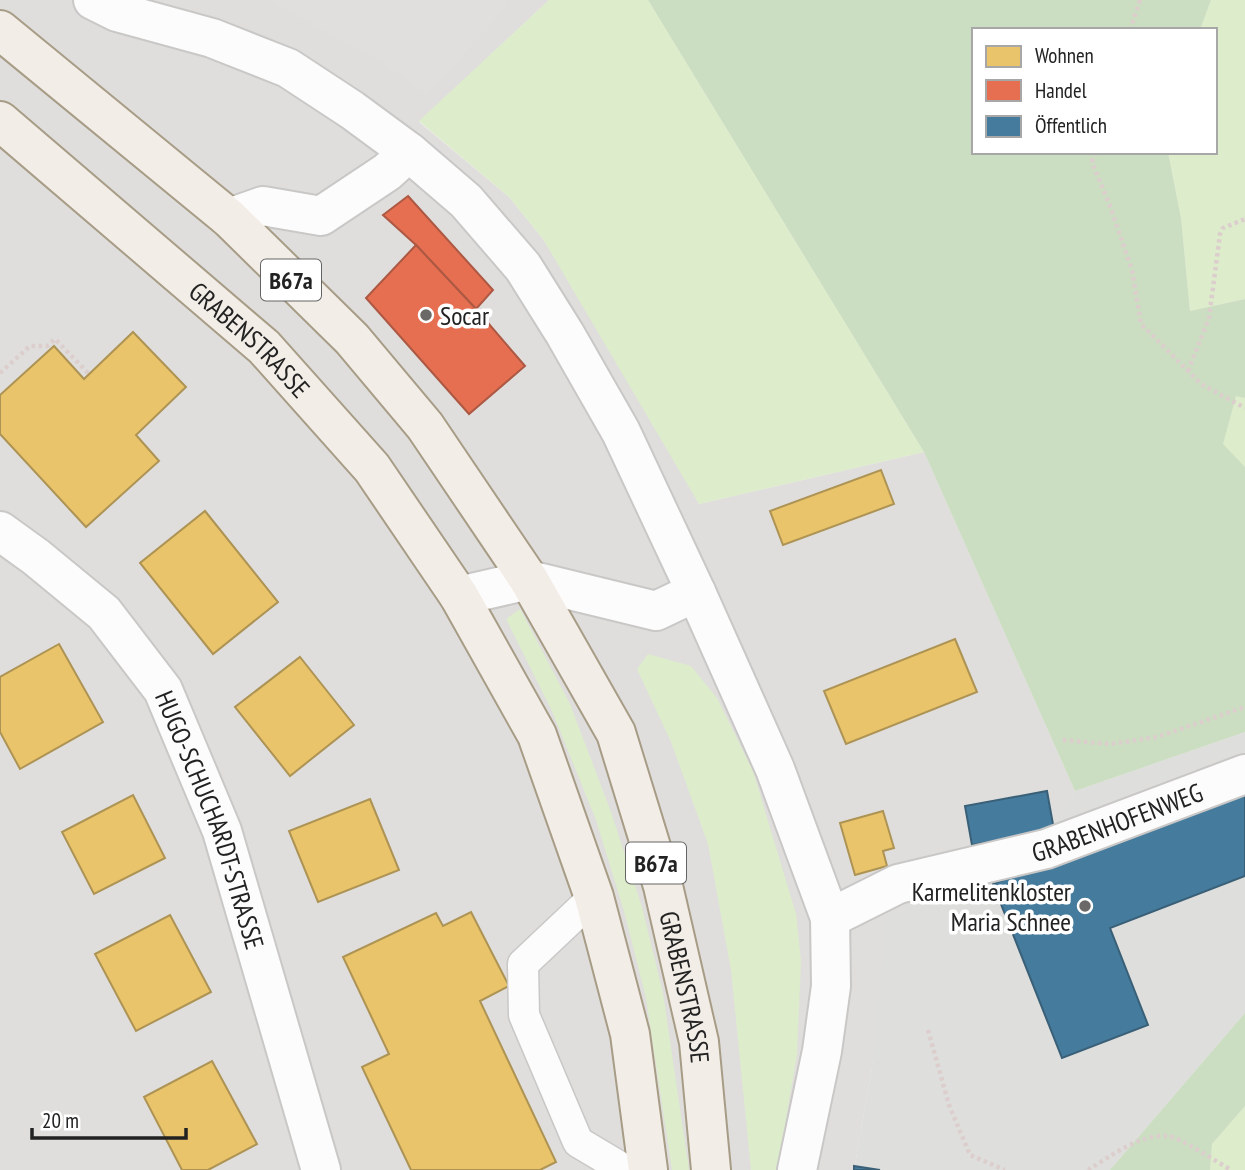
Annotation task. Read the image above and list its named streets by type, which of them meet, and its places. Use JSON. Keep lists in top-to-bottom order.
{
  "streets": {
    "main road": ["B67a", "GRABENSTRASSE"],
    "street": ["GRABENHOFENWEG", "HUGO-SCHUCHARDT-STRASSE"]
  },
  "places": ["Socar", "Karmelitenkloster Maria Schnee"],
  "legend": ["Wohnen", "Handel", "Öffentlich"],
  "scale_bar": "20 m"
}
